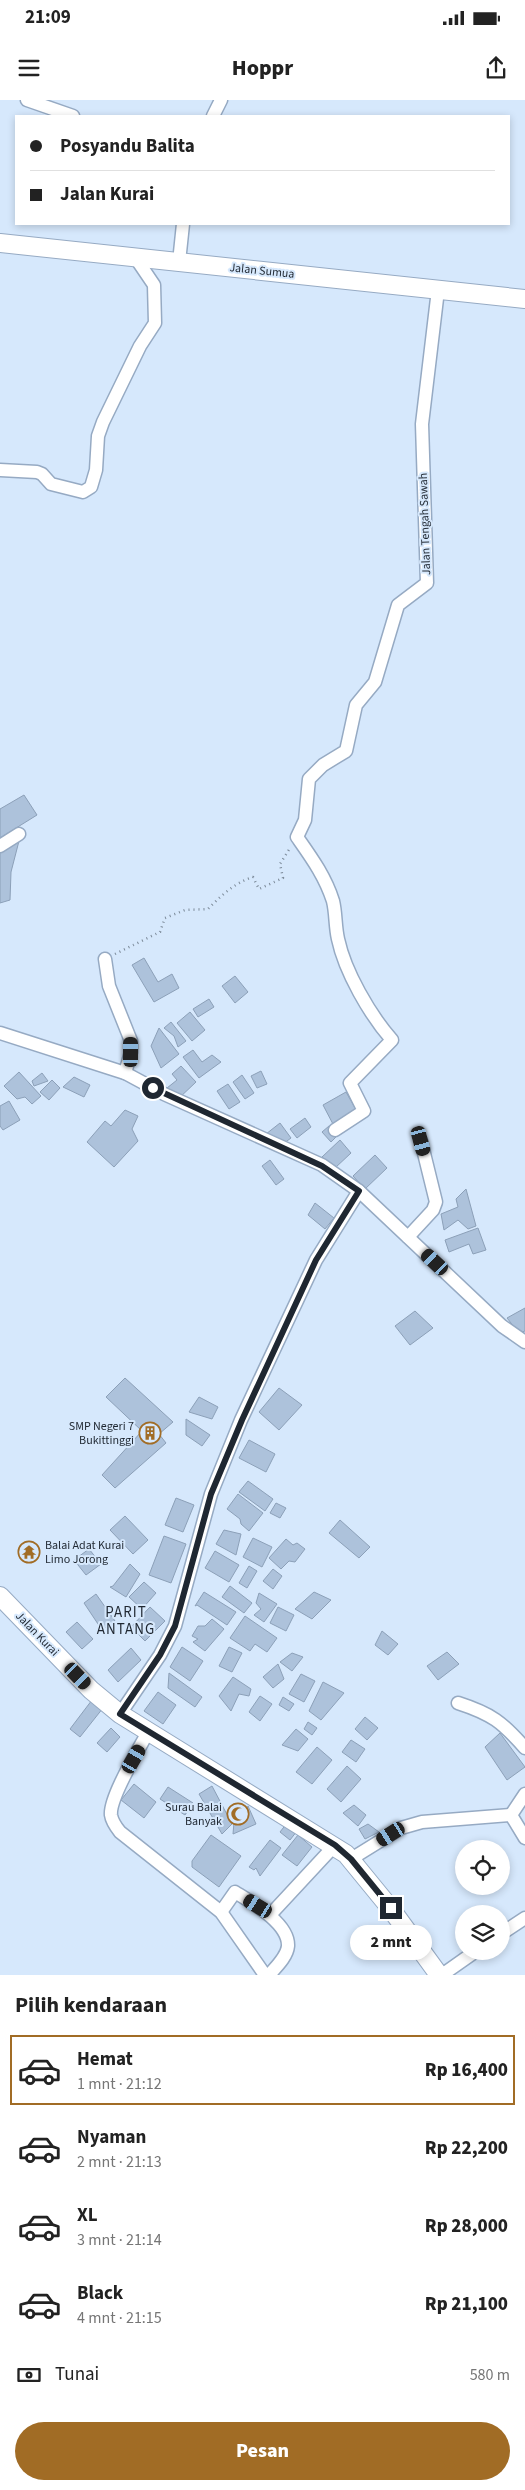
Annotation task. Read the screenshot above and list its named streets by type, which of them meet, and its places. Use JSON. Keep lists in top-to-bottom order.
{
  "streets": {
    "street": ["Jalan Sumua", "Jalan Tengah Sawah", "Jalan Kurai"]
  },
  "crossings": [
    ["Jalan Sumua", "Jalan Tengah Sawah"]
  ],
  "districts": ["PARIT ANTANG"],
  "places": {
    "building": ["SMP Negeri 7 Bukittinggi"],
    "temple": ["Balai Adat Kurai Limo Jorong"],
    "mosque": ["Surau Balai Banyak"]
  },
  "page": {
    "status": "21:09",
    "header": "Hoppr",
    "banner": ["Posyandu Balita", "Jalan Kurai"],
    "bubble": "2 mnt",
    "heading": "Pilih kendaraan",
    "list": [
      {
        "name": "Hemat",
        "note": "1 mnt · 21:12",
        "value": "Rp 16,400"
      },
      {
        "name": "Nyaman",
        "note": "2 mnt · 21:13",
        "value": "Rp 22,200"
      },
      {
        "name": "XL",
        "note": "3 mnt · 21:14",
        "value": "Rp 28,000"
      },
      {
        "name": "Black",
        "note": "4 mnt · 21:15",
        "value": "Rp 21,100"
      }
    ],
    "pay": ["Tunai", "580 m"],
    "buttons": "Pesan"
  }
}
